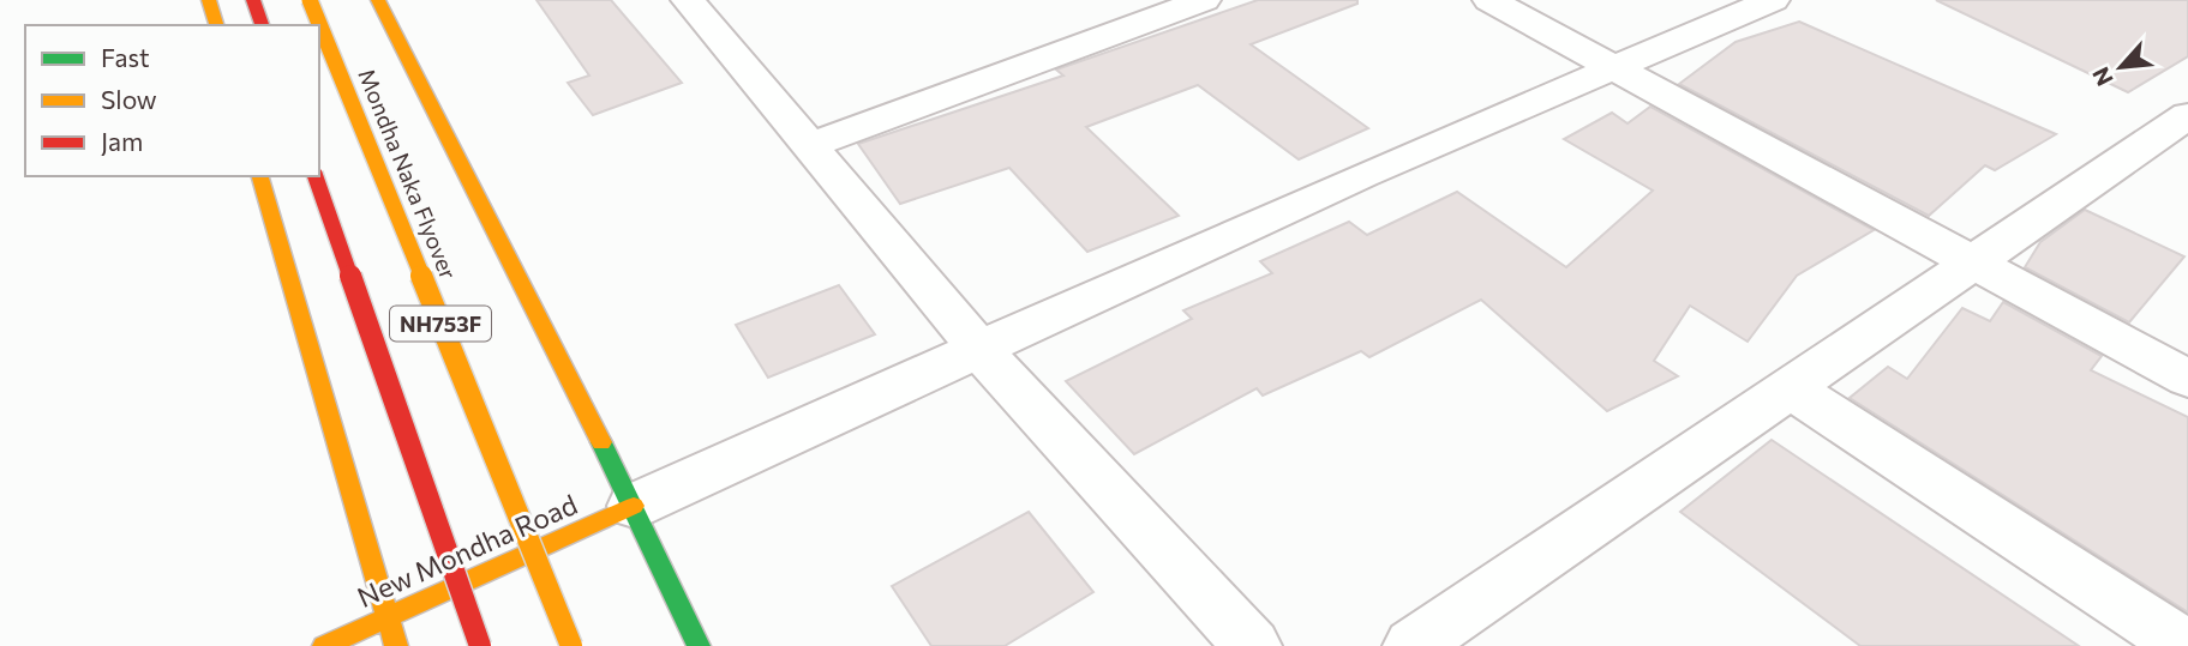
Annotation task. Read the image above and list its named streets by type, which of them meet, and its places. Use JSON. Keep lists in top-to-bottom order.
{
  "streets": {
    "main road": ["Mondha Naka Flyover", "NH753F", "New Mondha Road"]
  },
  "legend": ["Fast", "Slow", "Jam"],
  "north": "bottom left"
}
